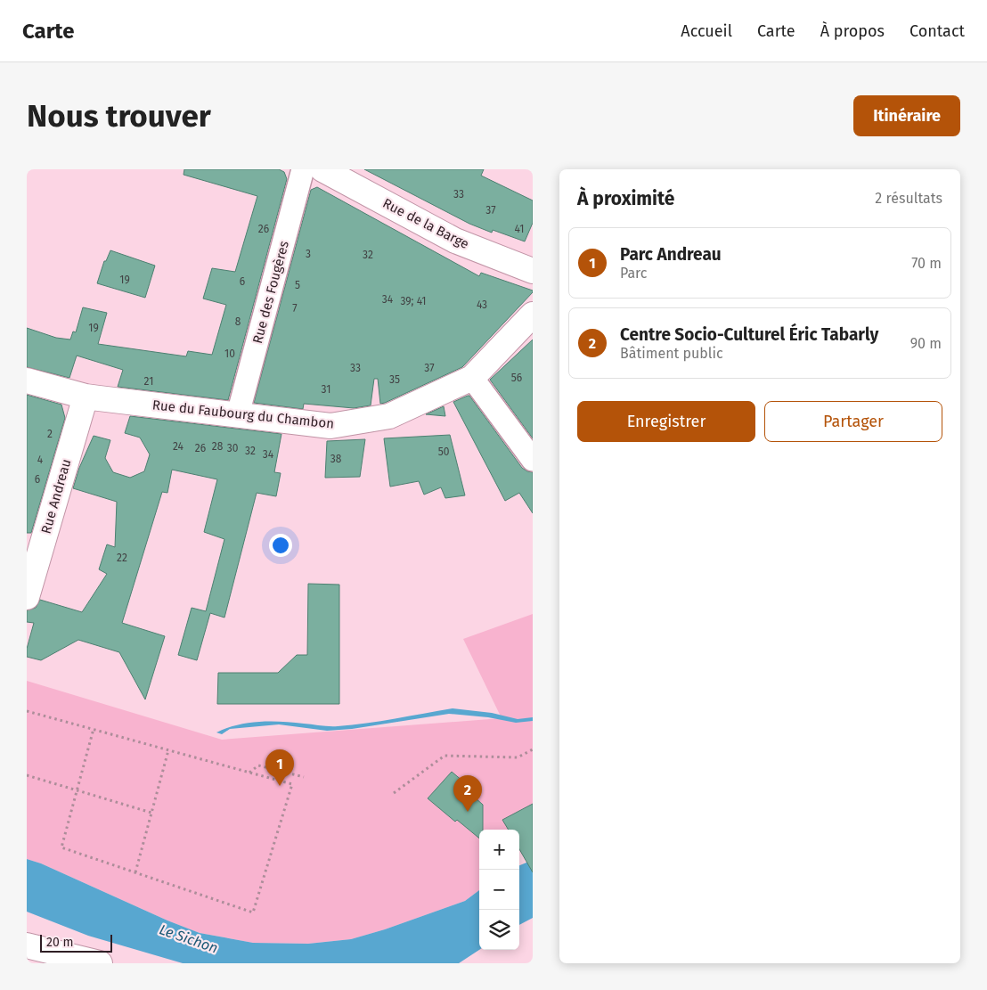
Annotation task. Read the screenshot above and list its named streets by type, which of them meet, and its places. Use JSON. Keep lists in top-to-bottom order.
{
  "streets": {
    "street": [
      "Rue de la Barge",
      "Rue des Fougères",
      "Rue du Faubourg du Chambon",
      "Rue Andreau"
    ]
  },
  "crossings": [
    ["Rue des Fougères", "Rue du Faubourg du Chambon"],
    ["Rue du Faubourg du Chambon", "Rue Andreau"]
  ],
  "water": ["Le Sichon"],
  "house_numbers": [
    "33",
    "37",
    "26",
    "41",
    "3",
    "32",
    "19",
    "6",
    "5",
    "34",
    "39; 41",
    "43",
    "7",
    "8",
    "19",
    "10",
    "33",
    "37",
    "56",
    "35",
    "21",
    "31",
    "2",
    "24",
    "28",
    "26",
    "30",
    "32",
    "50",
    "34",
    "38",
    "4",
    "6",
    "22"
  ],
  "scale_bar": "20 m",
  "page": {
    "header": "Carte",
    "nav": [
      "Accueil",
      "Carte",
      "À propos",
      "Contact"
    ],
    "buttons": [
      "Itinéraire",
      ["Enregistrer", "Partager"]
    ],
    "title": "Nous trouver",
    "heading": ["À proximité", "2 résultats"],
    "list": [
      {
        "mark": "1",
        "name": "Parc Andreau",
        "note": "Parc",
        "value": "70 m"
      },
      {
        "mark": "2",
        "name": "Centre Socio-Culturel Éric Tabarly",
        "note": "Bâtiment public",
        "value": "90 m"
      }
    ],
    "pins": ["1", "2"],
    "map_buttons": ["+", "−"],
    "scale": "20 m"
  }
}
